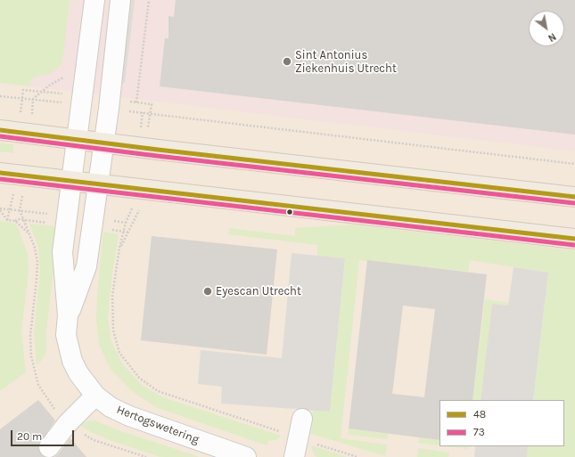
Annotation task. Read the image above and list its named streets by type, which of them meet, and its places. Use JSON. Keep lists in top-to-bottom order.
{
  "streets": {
    "street": ["Hertogswetering"]
  },
  "places": ["Sint Antonius Ziekenhuis Utrecht", "Eyescan Utrecht"],
  "lines": ["transit line 48", "transit line 73"],
  "legend": ["48", "73"],
  "scale_bar": "20 m",
  "north": "bottom right"
}
